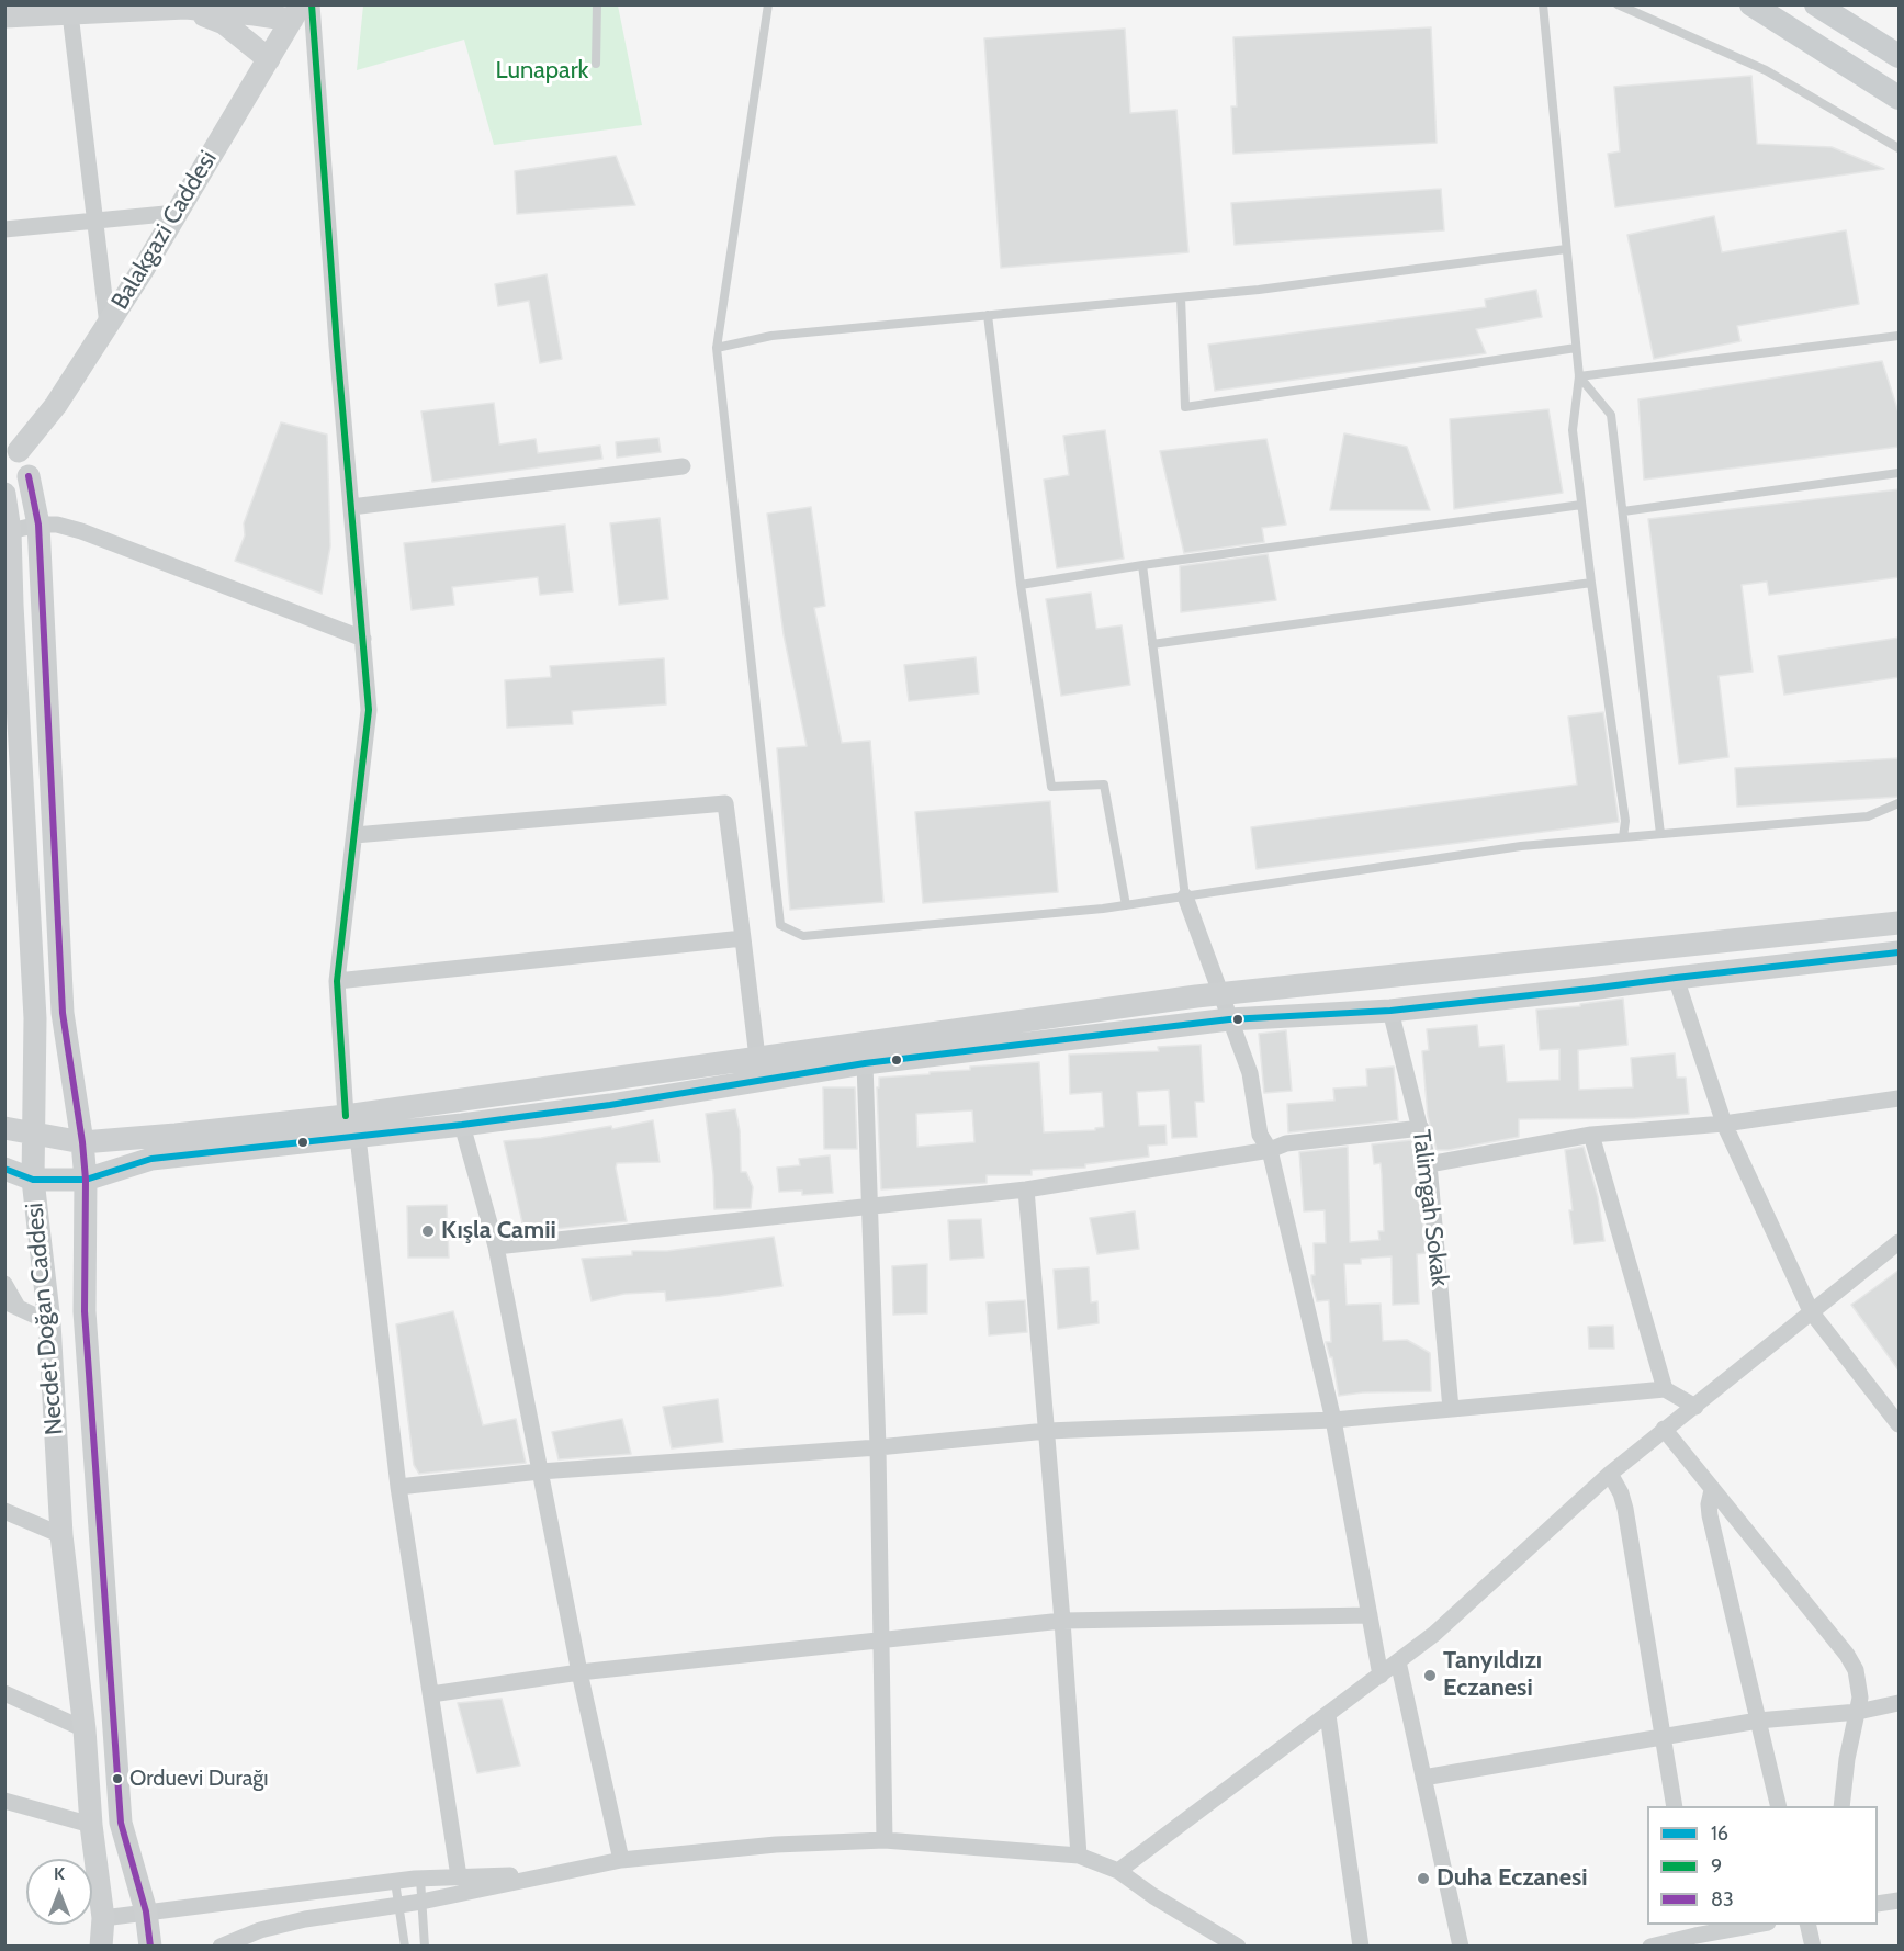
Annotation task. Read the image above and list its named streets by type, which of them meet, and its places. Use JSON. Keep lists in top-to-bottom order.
{
  "streets": {
    "main road": ["Balakgazi Caddesi", "Necdet Doğan Caddesi"],
    "street": ["Talimgah Sokak"]
  },
  "parks": ["Lunapark"],
  "places": [
    "Kışla Camii",
    "Tanyıldızı Eczanesi",
    "Orduevi Durağı",
    "Duha Eczanesi"
  ],
  "lines": ["transit line 9", "transit line 83", "transit line 16"],
  "legend": ["16", "9", "83"],
  "north": "top"
}
